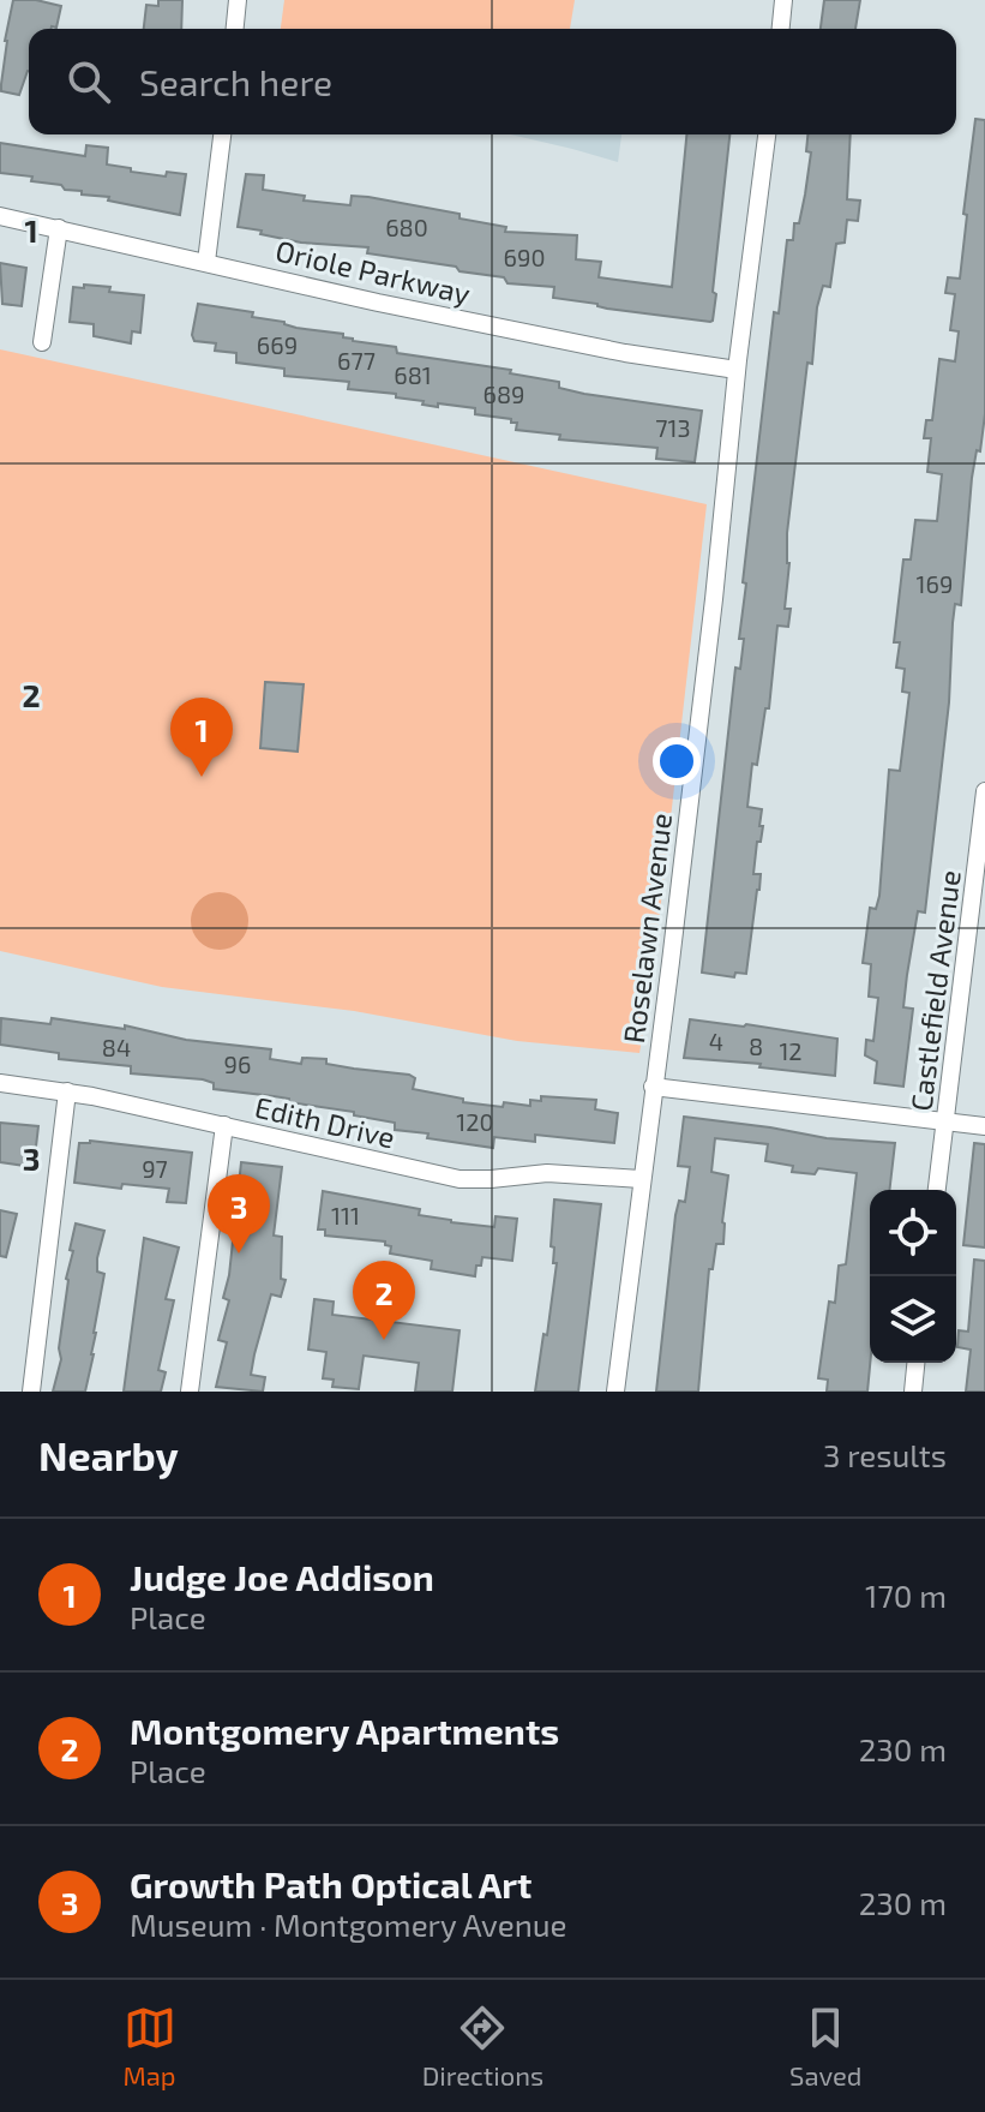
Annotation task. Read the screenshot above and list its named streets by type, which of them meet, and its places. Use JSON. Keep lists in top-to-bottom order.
{
  "streets": {
    "street": [
      "Oriole Parkway",
      "Roselawn Avenue",
      "Castlefield Avenue",
      "Edith Drive"
    ]
  },
  "crossings": [
    ["Oriole Parkway", "Roselawn Avenue"],
    ["Roselawn Avenue", "Edith Drive"]
  ],
  "house_numbers": [
    "680",
    "690",
    "669",
    "677",
    "681",
    "689",
    "713",
    "169",
    "4",
    "8",
    "84",
    "12",
    "96",
    "120",
    "97",
    "111"
  ],
  "page": {
    "search": "Search here",
    "pins": ["1", "3", "2"],
    "heading": ["Nearby", "3 results"],
    "list": [
      {
        "mark": "1",
        "name": "Judge Joe Addison",
        "note": "Place",
        "value": "170 m"
      },
      {
        "mark": "2",
        "name": "Montgomery Apartments",
        "note": "Place",
        "value": "230 m"
      },
      {
        "mark": "3",
        "name": "Growth Path Optical Art",
        "note": "Museum · Montgomery Avenue",
        "value": "230 m"
      }
    ],
    "nav": ["Map", "Directions", "Saved"]
  },
  "grid": {
    "rows": ["1", "2", "3"]
  }
}
